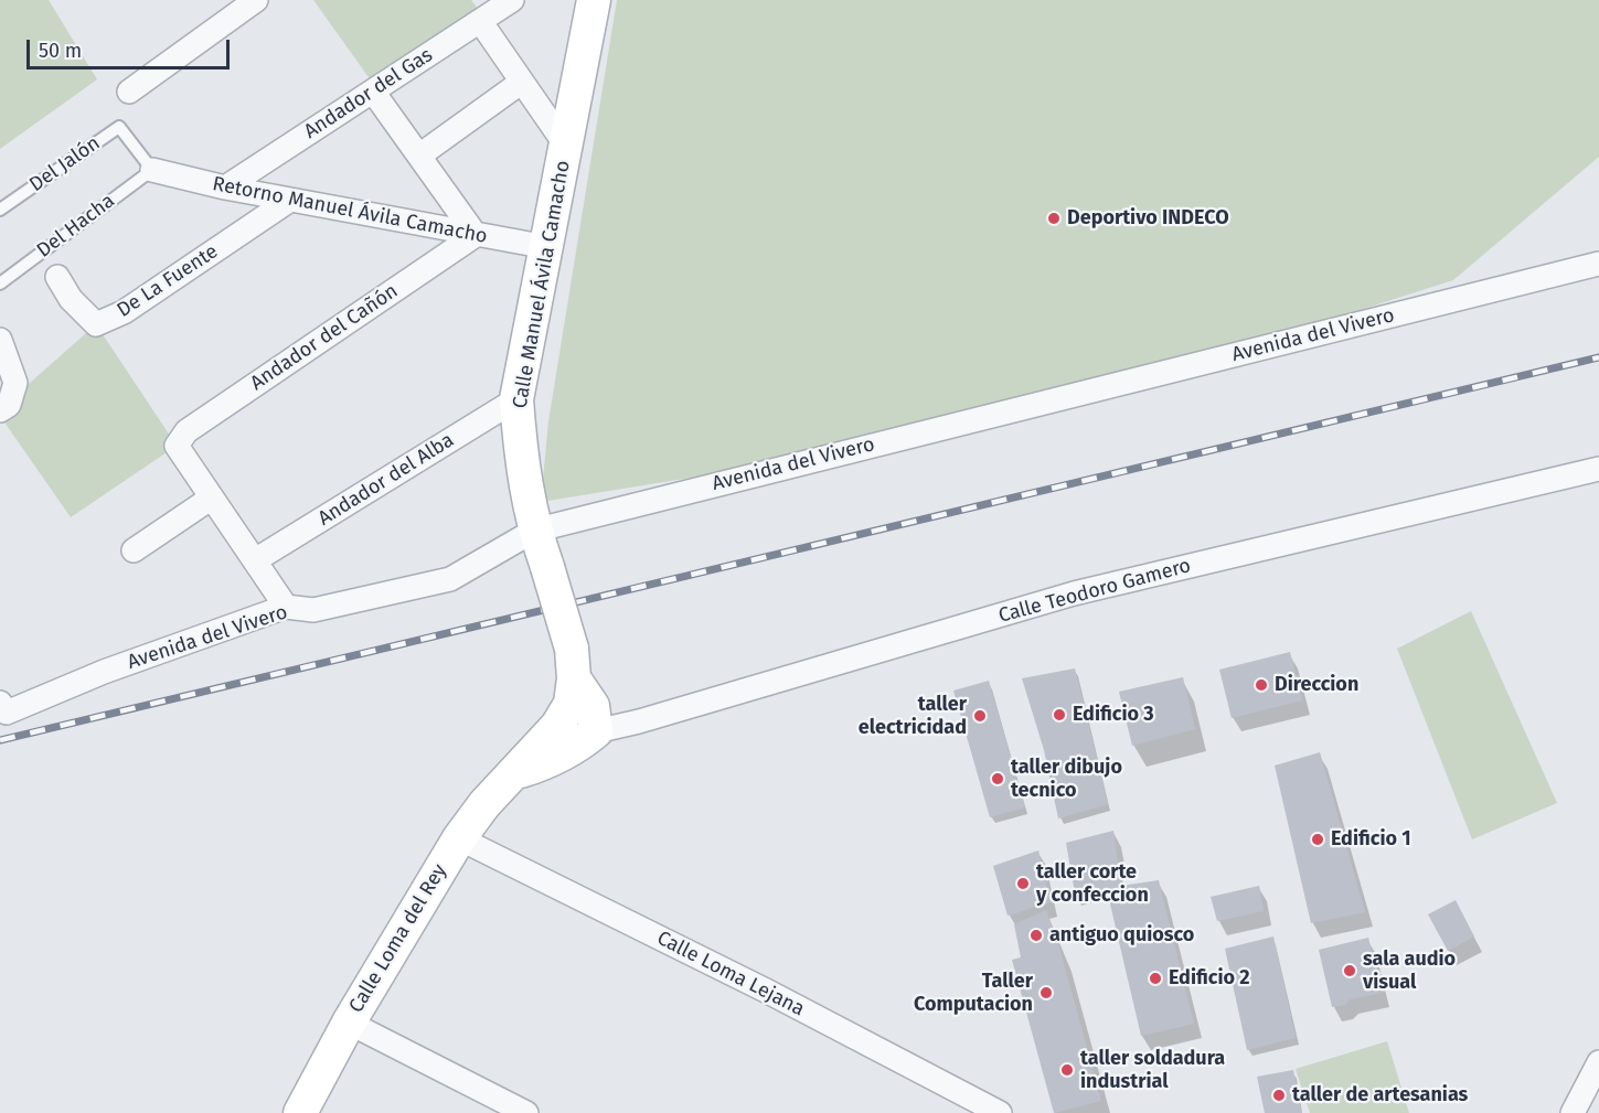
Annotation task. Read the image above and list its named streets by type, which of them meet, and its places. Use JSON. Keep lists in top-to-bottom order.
{
  "streets": {
    "street": [
      "Andador del Gas",
      "Retorno Manuel Ávila Camacho",
      "De La Fuente",
      "Calle Manuel Ávila Camacho",
      "Avenida del Vivero",
      "Andador del Cañón",
      "Andador del Alba",
      "Calle Teodoro Gamero",
      "Calle Loma del Rey",
      "Calle Loma Lejana"
    ],
    "lane": ["Del Jalón", "Del Hacha"]
  },
  "crossings": [
    ["Andador del Gas", "Retorno Manuel Ávila Camacho"],
    ["Del Jalón", "Retorno Manuel Ávila Camacho"],
    ["Del Jalón", "Del Hacha"],
    ["Retorno Manuel Ávila Camacho", "Del Hacha"],
    ["Retorno Manuel Ávila Camacho", "De La Fuente"],
    ["Retorno Manuel Ávila Camacho", "Calle Manuel Ávila Camacho"],
    ["Retorno Manuel Ávila Camacho", "Andador del Cañón"],
    ["Calle Manuel Ávila Camacho", "Avenida del Vivero"],
    ["Calle Manuel Ávila Camacho", "Andador del Alba"],
    ["Calle Manuel Ávila Camacho", "Calle Loma del Rey"],
    ["Calle Teodoro Gamero", "Calle Loma del Rey"],
    ["Calle Loma del Rey", "Calle Loma Lejana"]
  ],
  "places": [
    "Deportivo INDECO",
    "Direccion",
    "Edificio 3",
    "taller electricidad",
    "taller dibujo tecnico",
    "Edificio 1",
    "taller corte y confeccion",
    "antiguo quiosco",
    "sala audio visual",
    "Edificio 2",
    "Taller Computacion",
    "taller soldadura industrial",
    "taller de artesanias"
  ],
  "scale_bar": "50 m"
}
